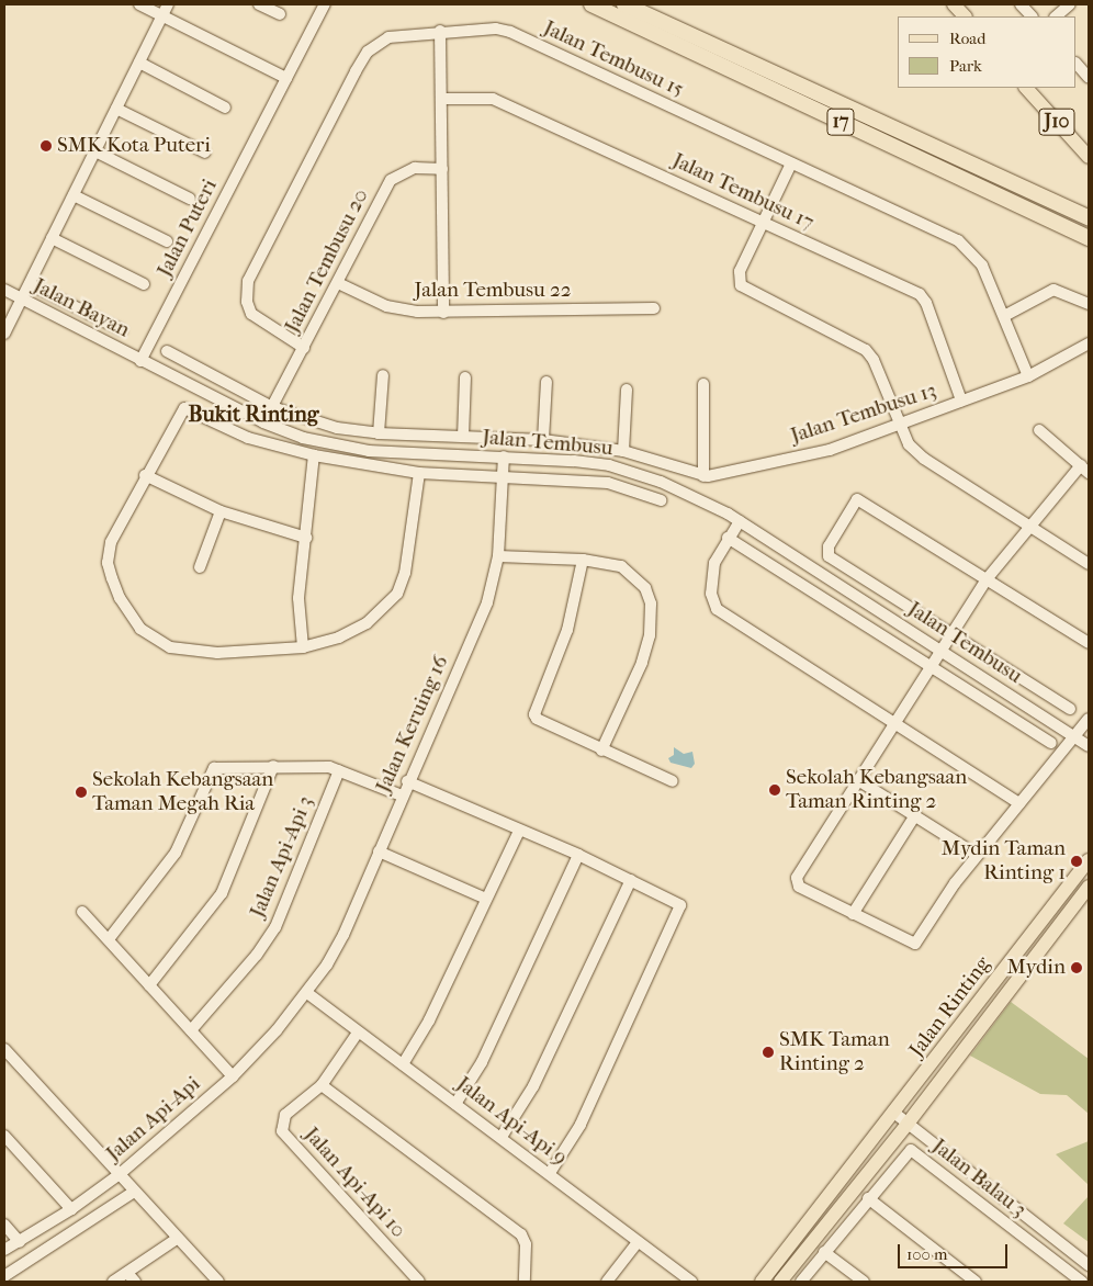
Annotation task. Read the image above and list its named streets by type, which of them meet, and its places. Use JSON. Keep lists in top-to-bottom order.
{
  "streets": {
    "highway": ["17"],
    "main road": ["J10", "Jalan Rinting"],
    "street": [
      "Jalan Tembusu 15",
      "Jalan Tembusu 17",
      "Jalan Puteri",
      "Jalan Tembusu 20",
      "Jalan Tembusu 22",
      "Jalan Bayan",
      "Jalan Tembusu 13",
      "Jalan Tembusu",
      "Jalan Keruing 16",
      "Jalan Api-Api 3",
      "Jalan Api-Api",
      "Jalan Api-Api 9",
      "Jalan Balau 3",
      "Jalan Api-Api 10"
    ]
  },
  "crossings": [
    ["Jalan Tembusu 15", "Jalan Tembusu 20"],
    ["Jalan Tembusu 15", "Jalan Tembusu 13"],
    ["Jalan Tembusu 17", "Jalan Tembusu 13"],
    ["Jalan Puteri", "Jalan Bayan"],
    ["Jalan Puteri", "Jalan Tembusu"],
    ["Jalan Tembusu 20", "Jalan Tembusu 22"],
    ["Jalan Tembusu 20", "Jalan Tembusu 13"],
    ["Jalan Tembusu 20", "Jalan Tembusu"],
    ["Jalan Bayan", "Jalan Tembusu"],
    ["Jalan Tembusu", "Jalan Keruing 16"],
    ["Jalan Keruing 16", "Jalan Api-Api"],
    ["Jalan Keruing 16", "Jalan Api-Api 9"],
    ["Jalan Api-Api", "Jalan Api-Api 9"],
    ["Jalan Api-Api 9", "Jalan Api-Api 10"]
  ],
  "districts": ["Bukit Rinting"],
  "places": [
    "SMK Kota Puteri",
    "Sekolah Kebangsaan Taman Rinting 2",
    "Sekolah Kebangsaan Taman Megah Ria",
    "Mydin Taman Rinting 1",
    "Mydin",
    "SMK Taman Rinting 2"
  ],
  "legend": ["Road", "Park"],
  "scale_bar": "100 m"
}
